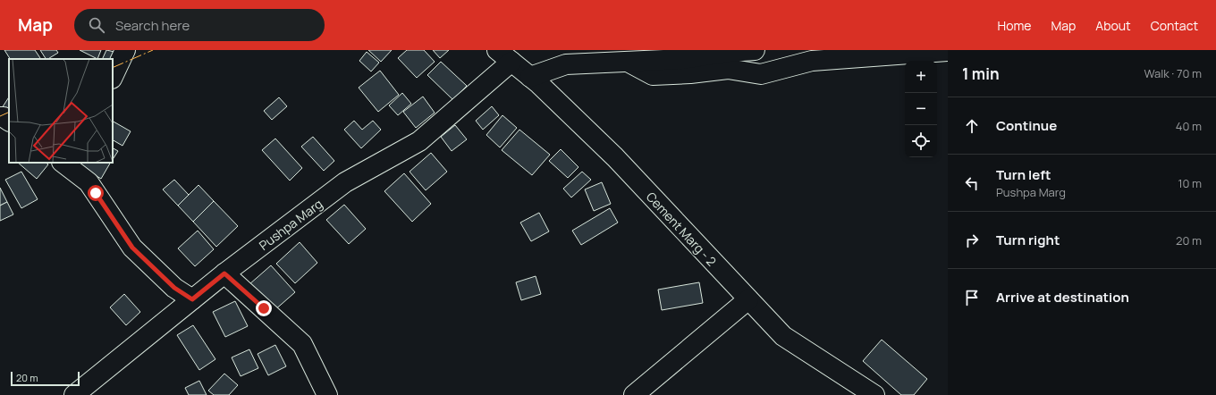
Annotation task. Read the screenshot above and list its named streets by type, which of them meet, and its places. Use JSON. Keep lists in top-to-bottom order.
{
  "streets": {
    "street": ["Pushpa Marg", "Cement Marg - 2"]
  },
  "crossings": [
    ["Pushpa Marg", "Cement Marg - 2"]
  ],
  "scale_bar": "20 m",
  "page": {
    "header": "Map",
    "search": "Search here",
    "nav": [
      "Home",
      "Map",
      "About",
      "Contact"
    ],
    "heading": ["1 min", "Walk · 70 m"],
    "map_buttons": ["+", "−"],
    "list": [
      ["Continue", "40 m"],
      ["Turn left", "Pushpa Marg", "10 m"],
      ["Turn right", "20 m"],
      "Arrive at destination"
    ],
    "scale": "20 m"
  }
}
